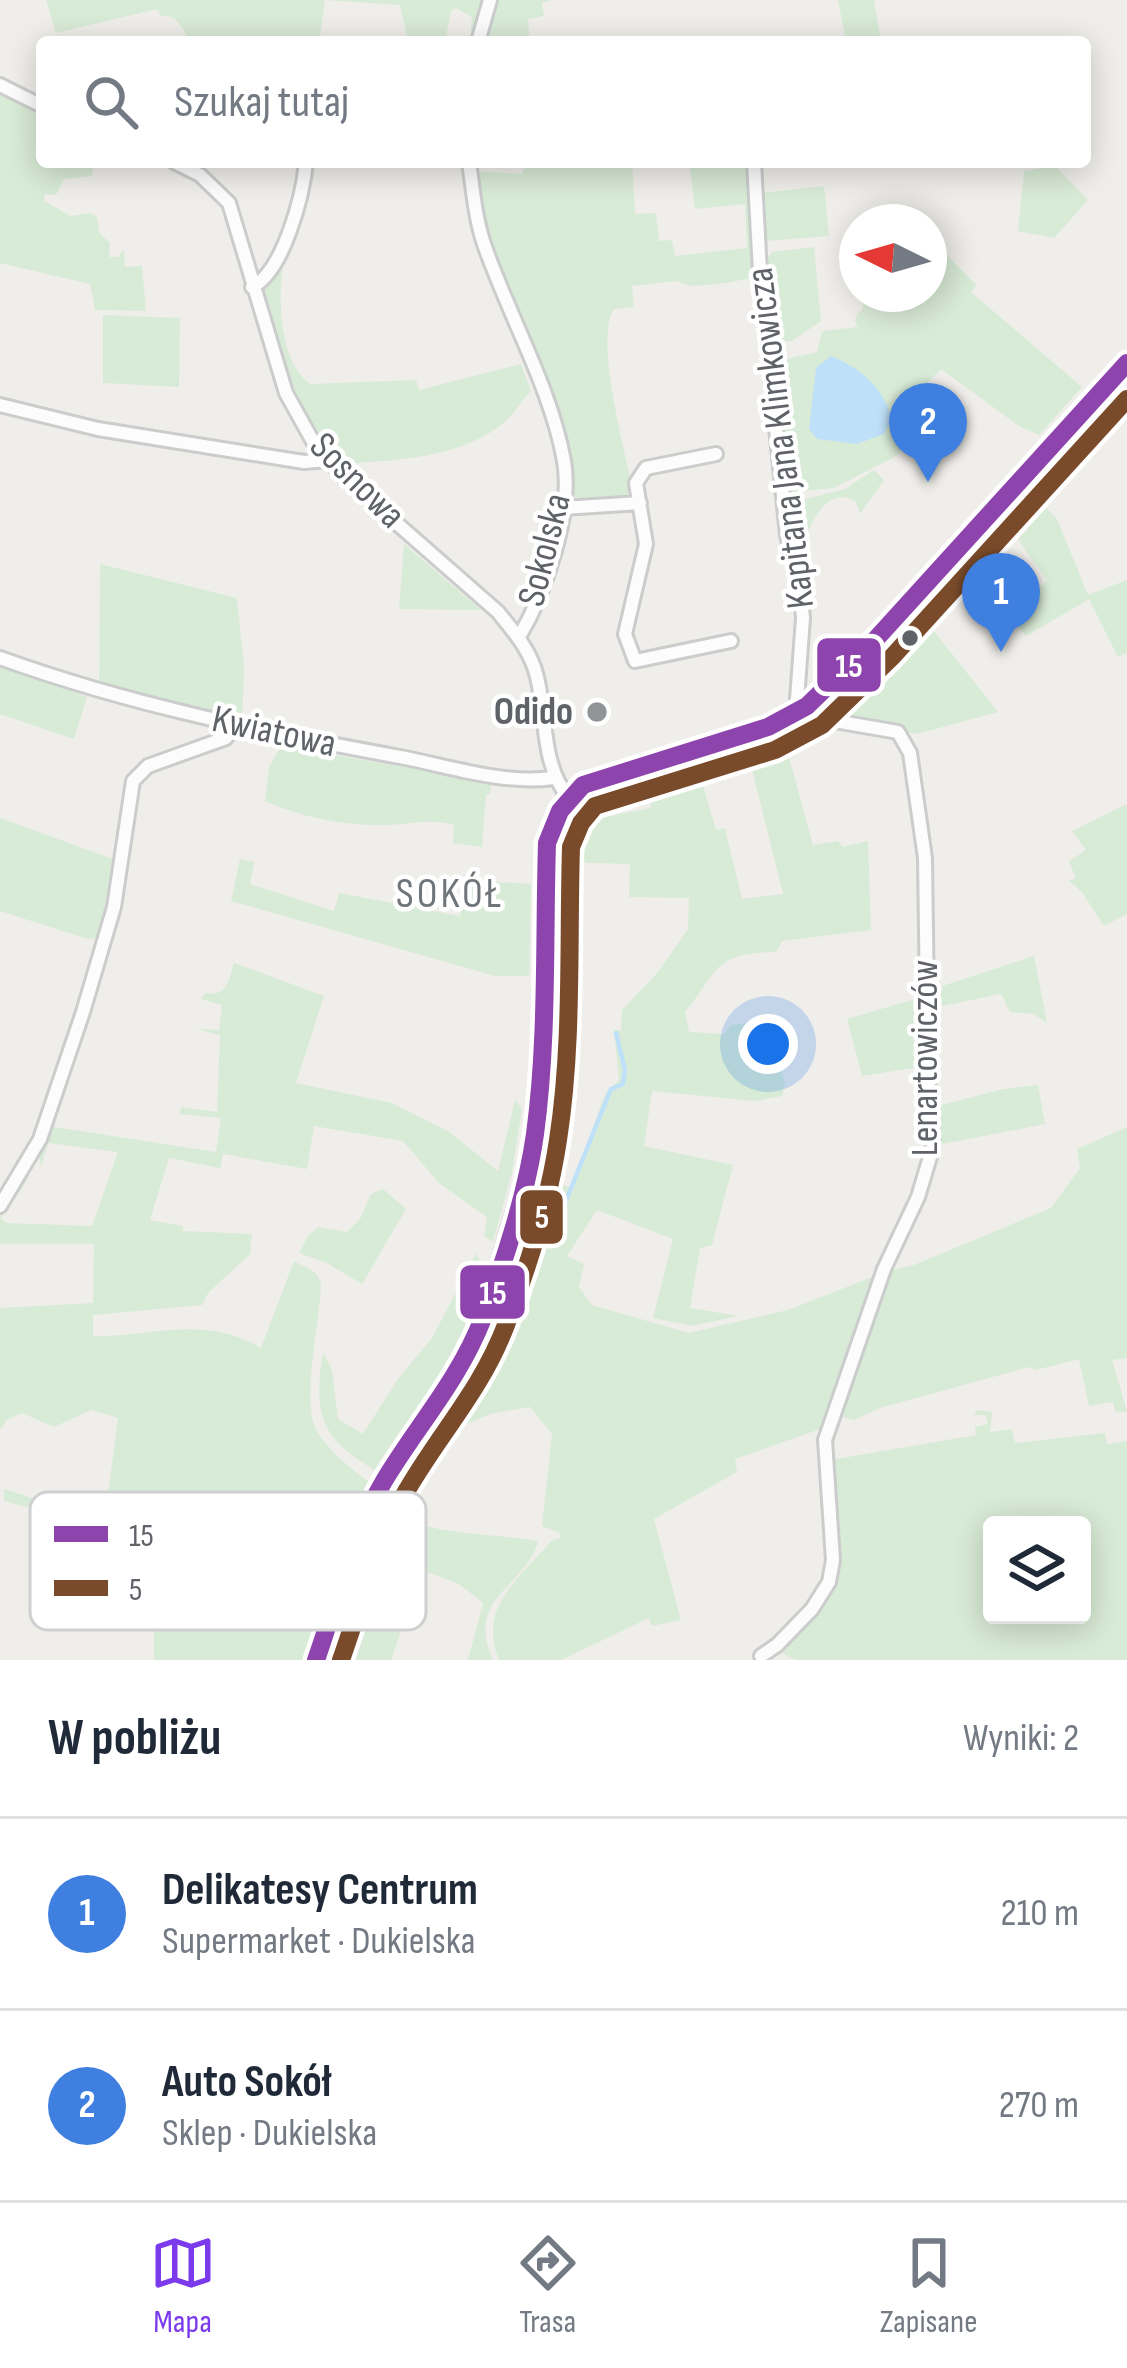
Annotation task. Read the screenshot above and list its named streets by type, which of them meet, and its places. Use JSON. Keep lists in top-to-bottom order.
{
  "streets": {
    "street": [
      "Kapitana Jana Klimkowicza",
      "Sosnowa",
      "Sokolska",
      "Kwiatowa",
      "Lenartowiczów"
    ]
  },
  "crossings": [
    ["Kapitana Jana Klimkowicza", "Lenartowiczów"],
    ["Sosnowa", "Sokolska"],
    ["Sokolska", "Kwiatowa"]
  ],
  "districts": ["SOKÓŁ"],
  "places": ["Odido"],
  "lines": ["transit line 15", "transit line 5"],
  "legend": ["15", "5"],
  "north": "left",
  "page": {
    "search": "Szukaj tutaj",
    "pins": ["2", "1"],
    "heading": ["W pobliżu", "Wyniki: 2"],
    "list": [
      {
        "mark": "1",
        "name": "Delikatesy Centrum",
        "note": "Supermarket · Dukielska",
        "value": "210 m"
      },
      {
        "mark": "2",
        "name": "Auto Sokół",
        "note": "Sklep · Dukielska",
        "value": "270 m"
      }
    ],
    "nav": ["Mapa", "Trasa", "Zapisane"]
  }
}
